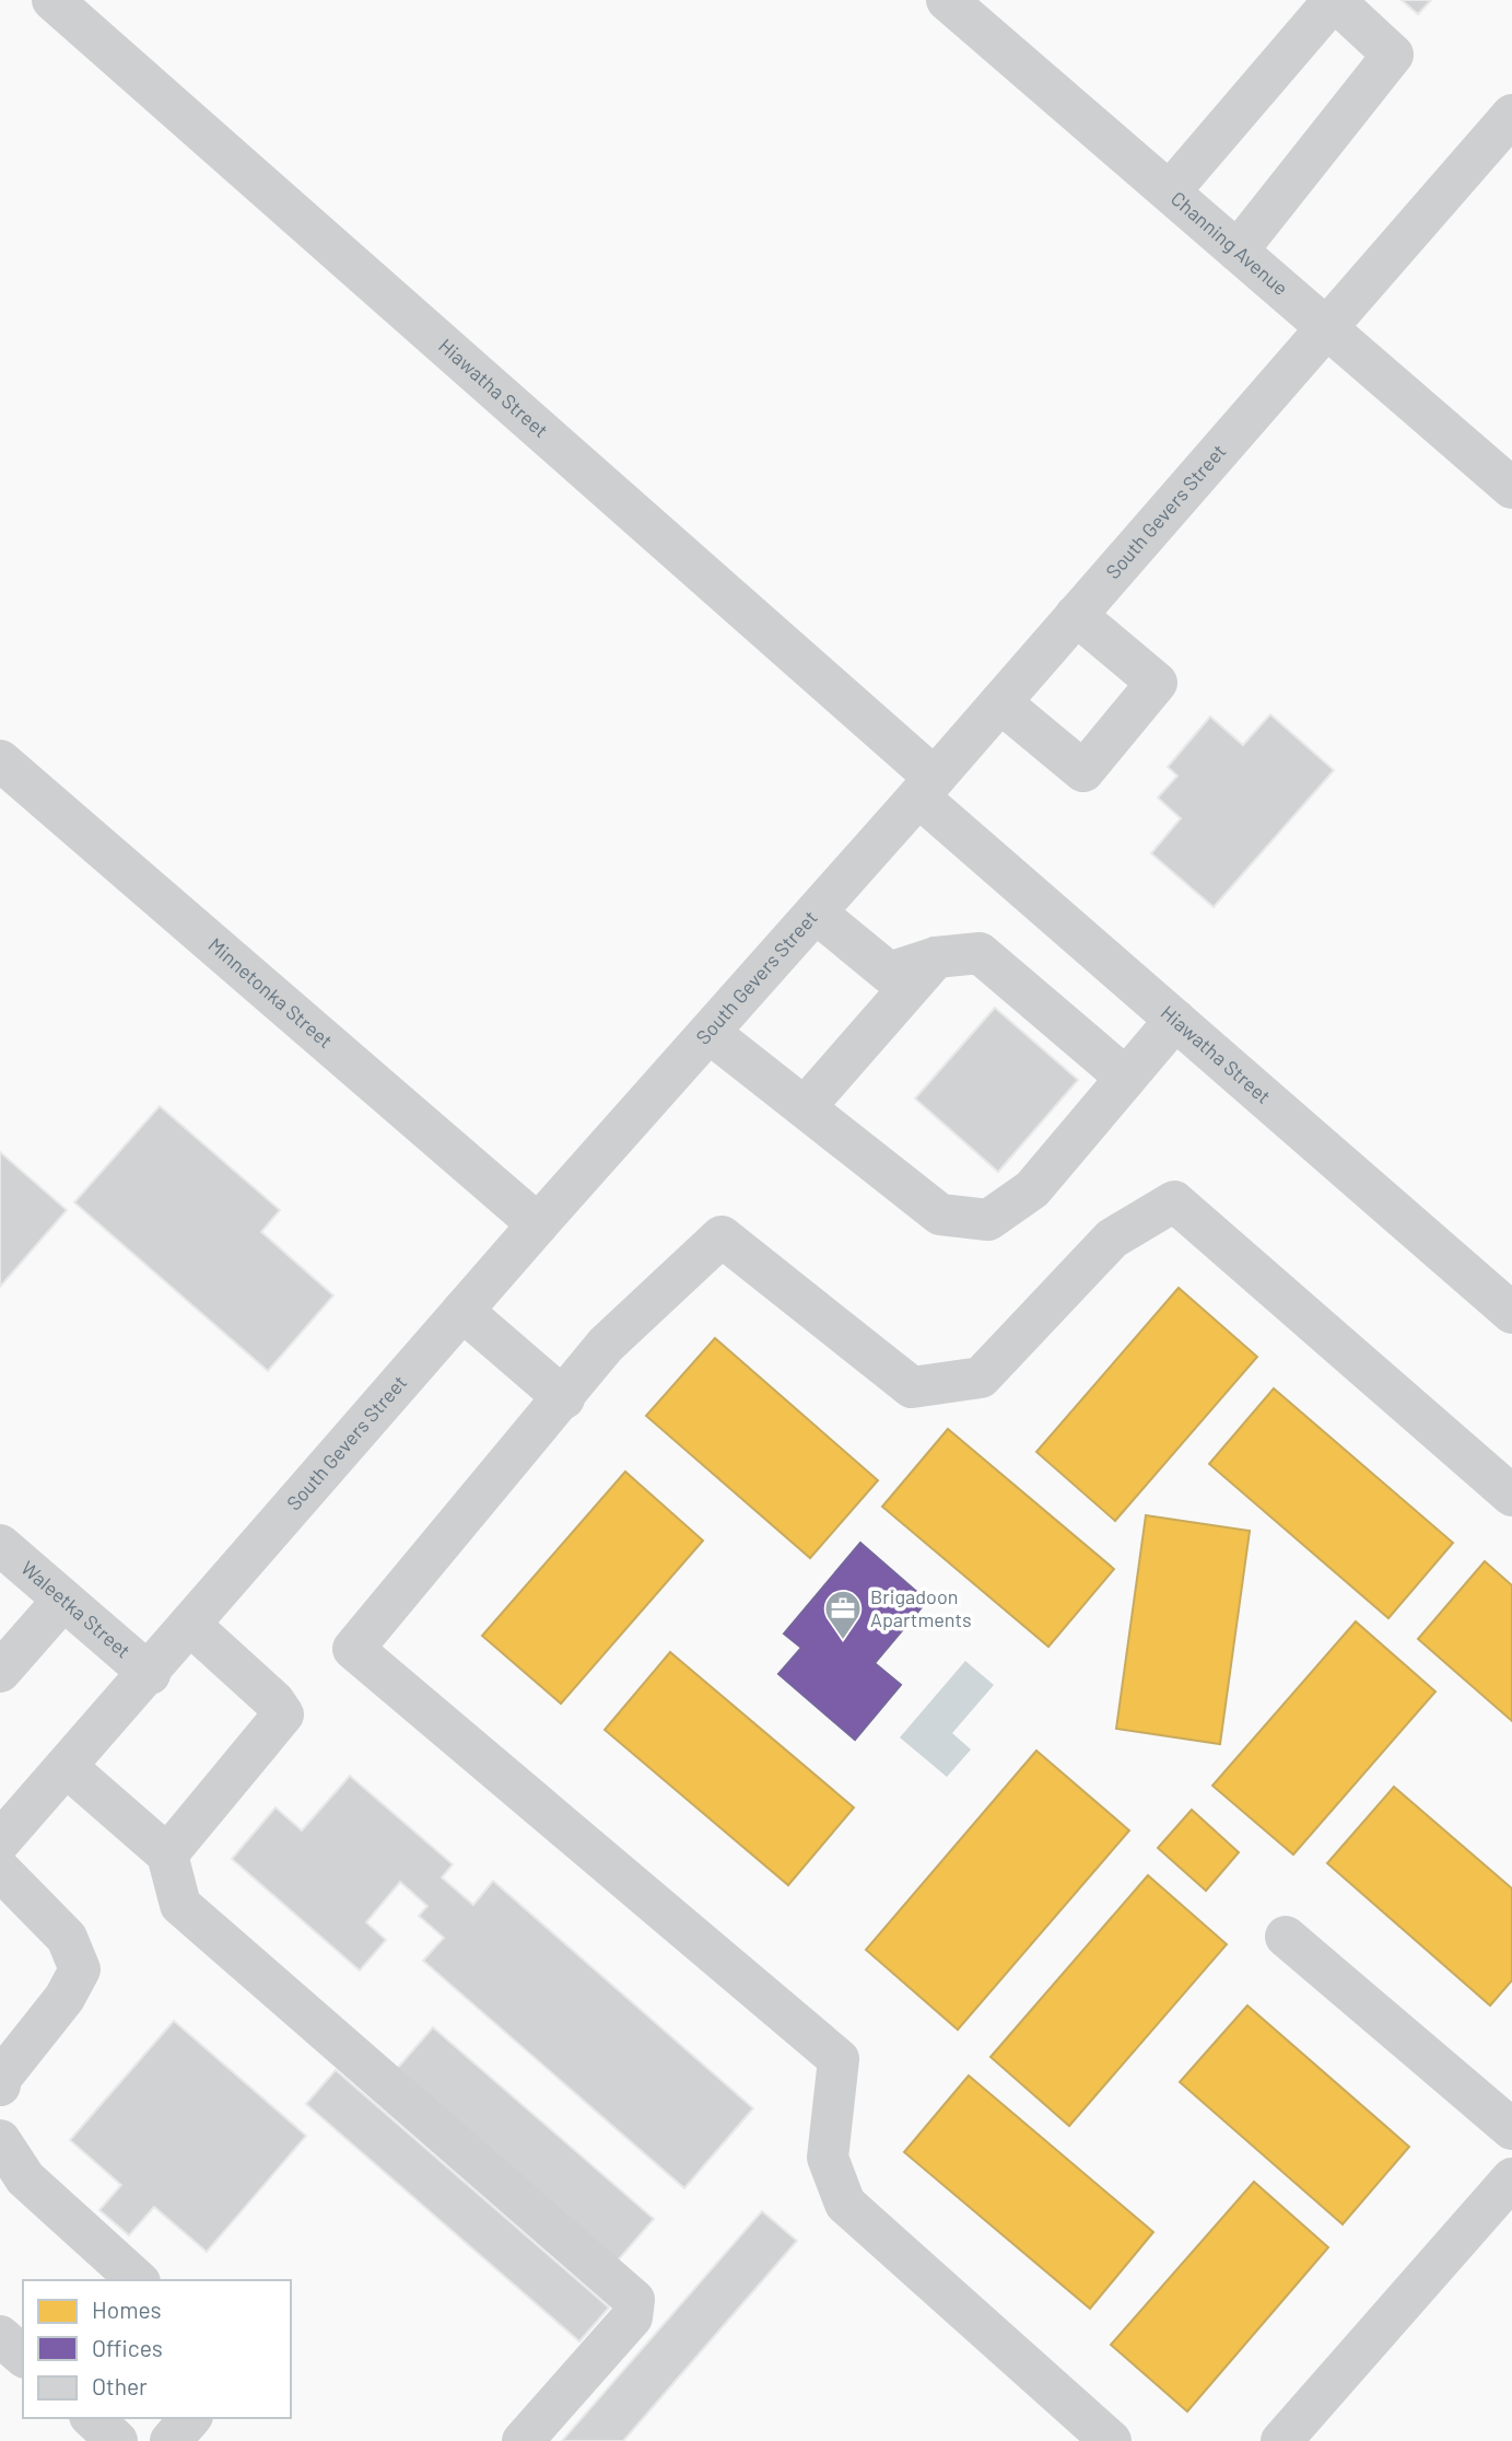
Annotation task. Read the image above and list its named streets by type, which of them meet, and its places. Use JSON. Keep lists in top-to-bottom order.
{
  "streets": {
    "street": [
      "Channing Avenue",
      "Hiawatha Street",
      "South Gevers Street",
      "Minnetonka Street",
      "Waleetka Street"
    ]
  },
  "crossings": [
    ["Channing Avenue", "South Gevers Street"],
    ["Hiawatha Street", "South Gevers Street"],
    ["South Gevers Street", "Minnetonka Street"],
    ["South Gevers Street", "Waleetka Street"]
  ],
  "places": {
    "office": ["Brigadoon Apartments"]
  },
  "legend": ["Homes", "Offices", "Other"]
}
